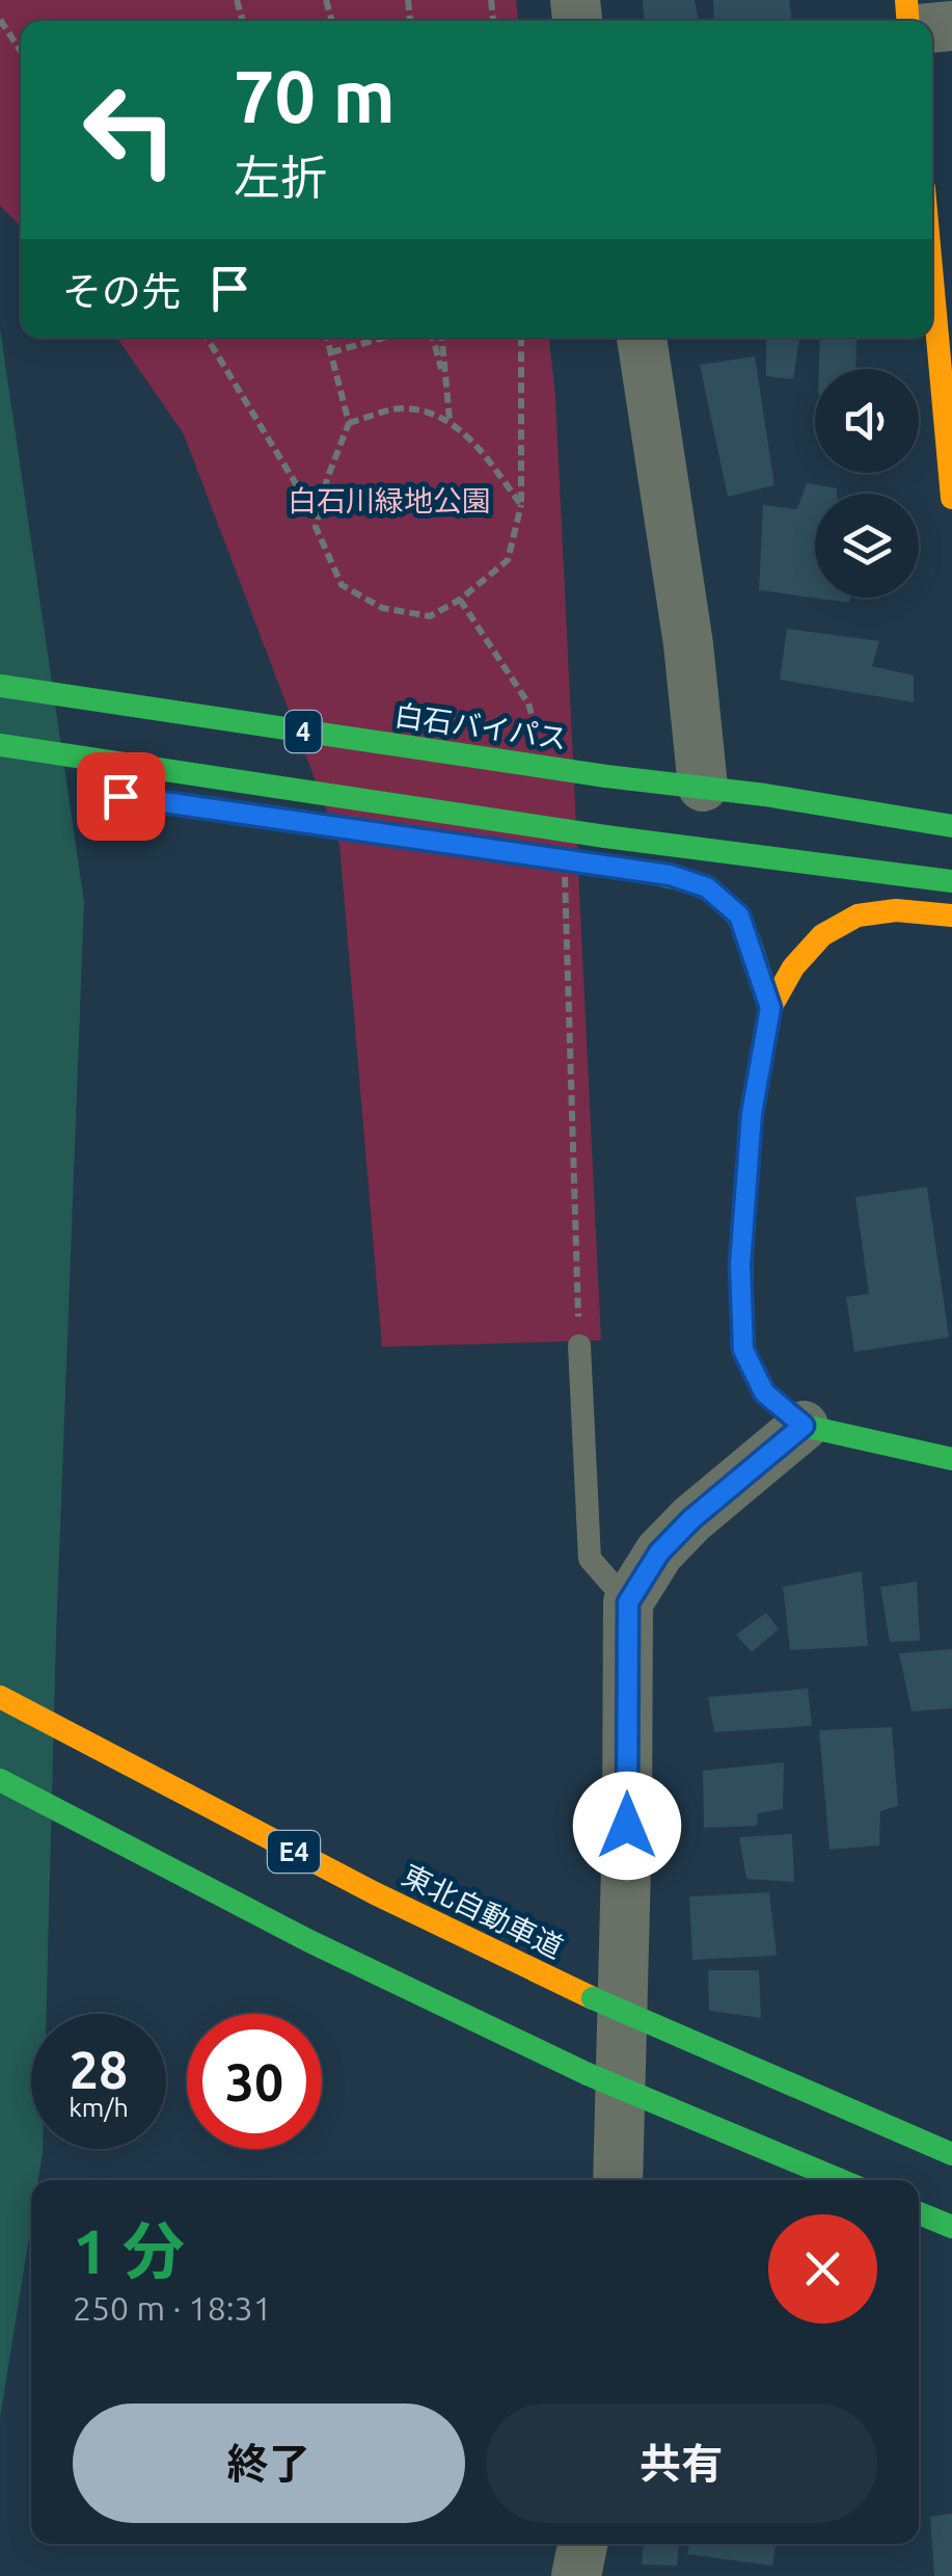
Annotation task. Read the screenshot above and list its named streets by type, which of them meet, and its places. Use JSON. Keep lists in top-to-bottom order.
{
  "streets": {
    "highway": [
      "白石バイパス",
      "4",
      "E4",
      "東北自動車道"
    ]
  },
  "parks": ["白石川緑地公園"],
  "page": {
    "turn": ["70 m", "左折"],
    "then": "その先",
    "speed": "28 km/h",
    "limit": "30",
    "heading": ["1 分", "250 m · 18:31"],
    "buttons": ["終了", "共有"]
  }
}
